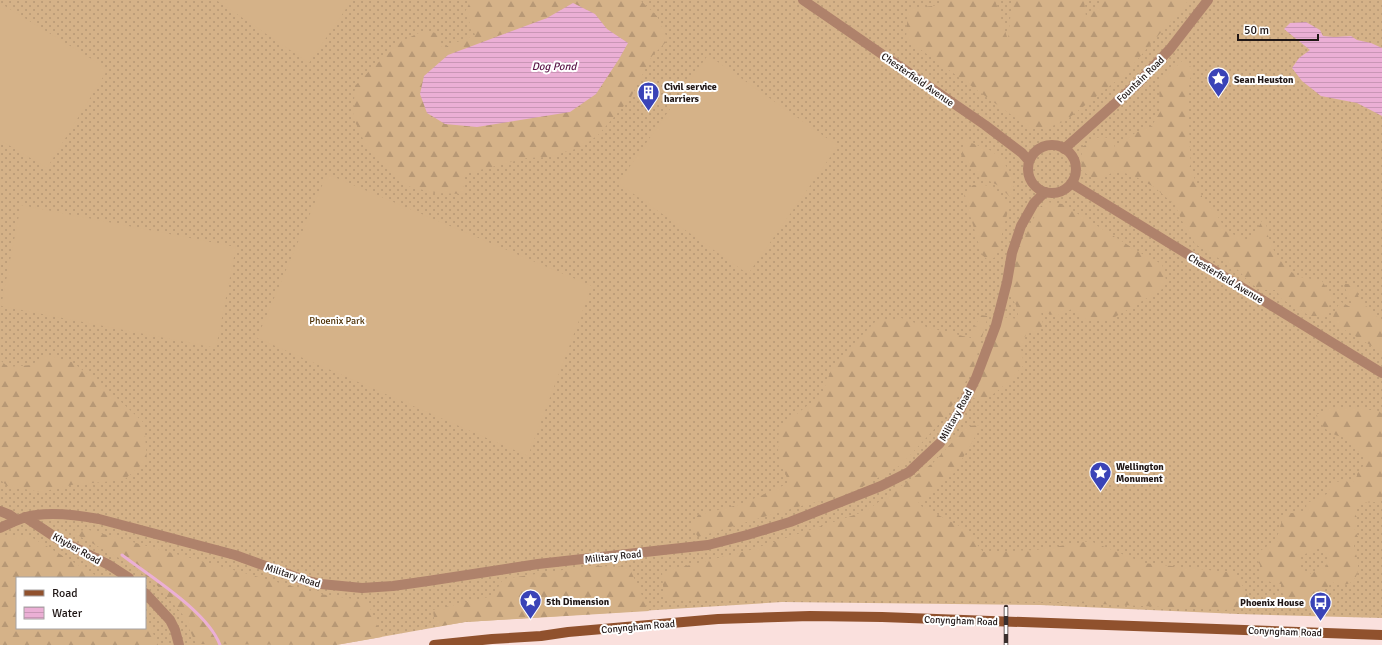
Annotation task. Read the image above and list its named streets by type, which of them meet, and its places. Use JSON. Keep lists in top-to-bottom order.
{
  "streets": {
    "main road": ["Conyngham Road"],
    "street": [
      "Chesterfield Avenue",
      "Fountain Road",
      "Military Road",
      "Khyber Road"
    ]
  },
  "crossings": [
    ["Chesterfield Avenue", "Fountain Road"],
    ["Chesterfield Avenue", "Military Road"],
    ["Fountain Road", "Military Road"],
    ["Military Road", "Khyber Road"]
  ],
  "water": ["Dog Pond"],
  "parks": ["Phoenix Park"],
  "places": {
    "place": ["Sean Heuston", "Wellington Monument", "5th Dimension"],
    "building": ["Civil service harriers"],
    "bus stop": ["Phoenix House"]
  },
  "legend": ["Road", "Water"],
  "scale_bar": "50 m"
}
